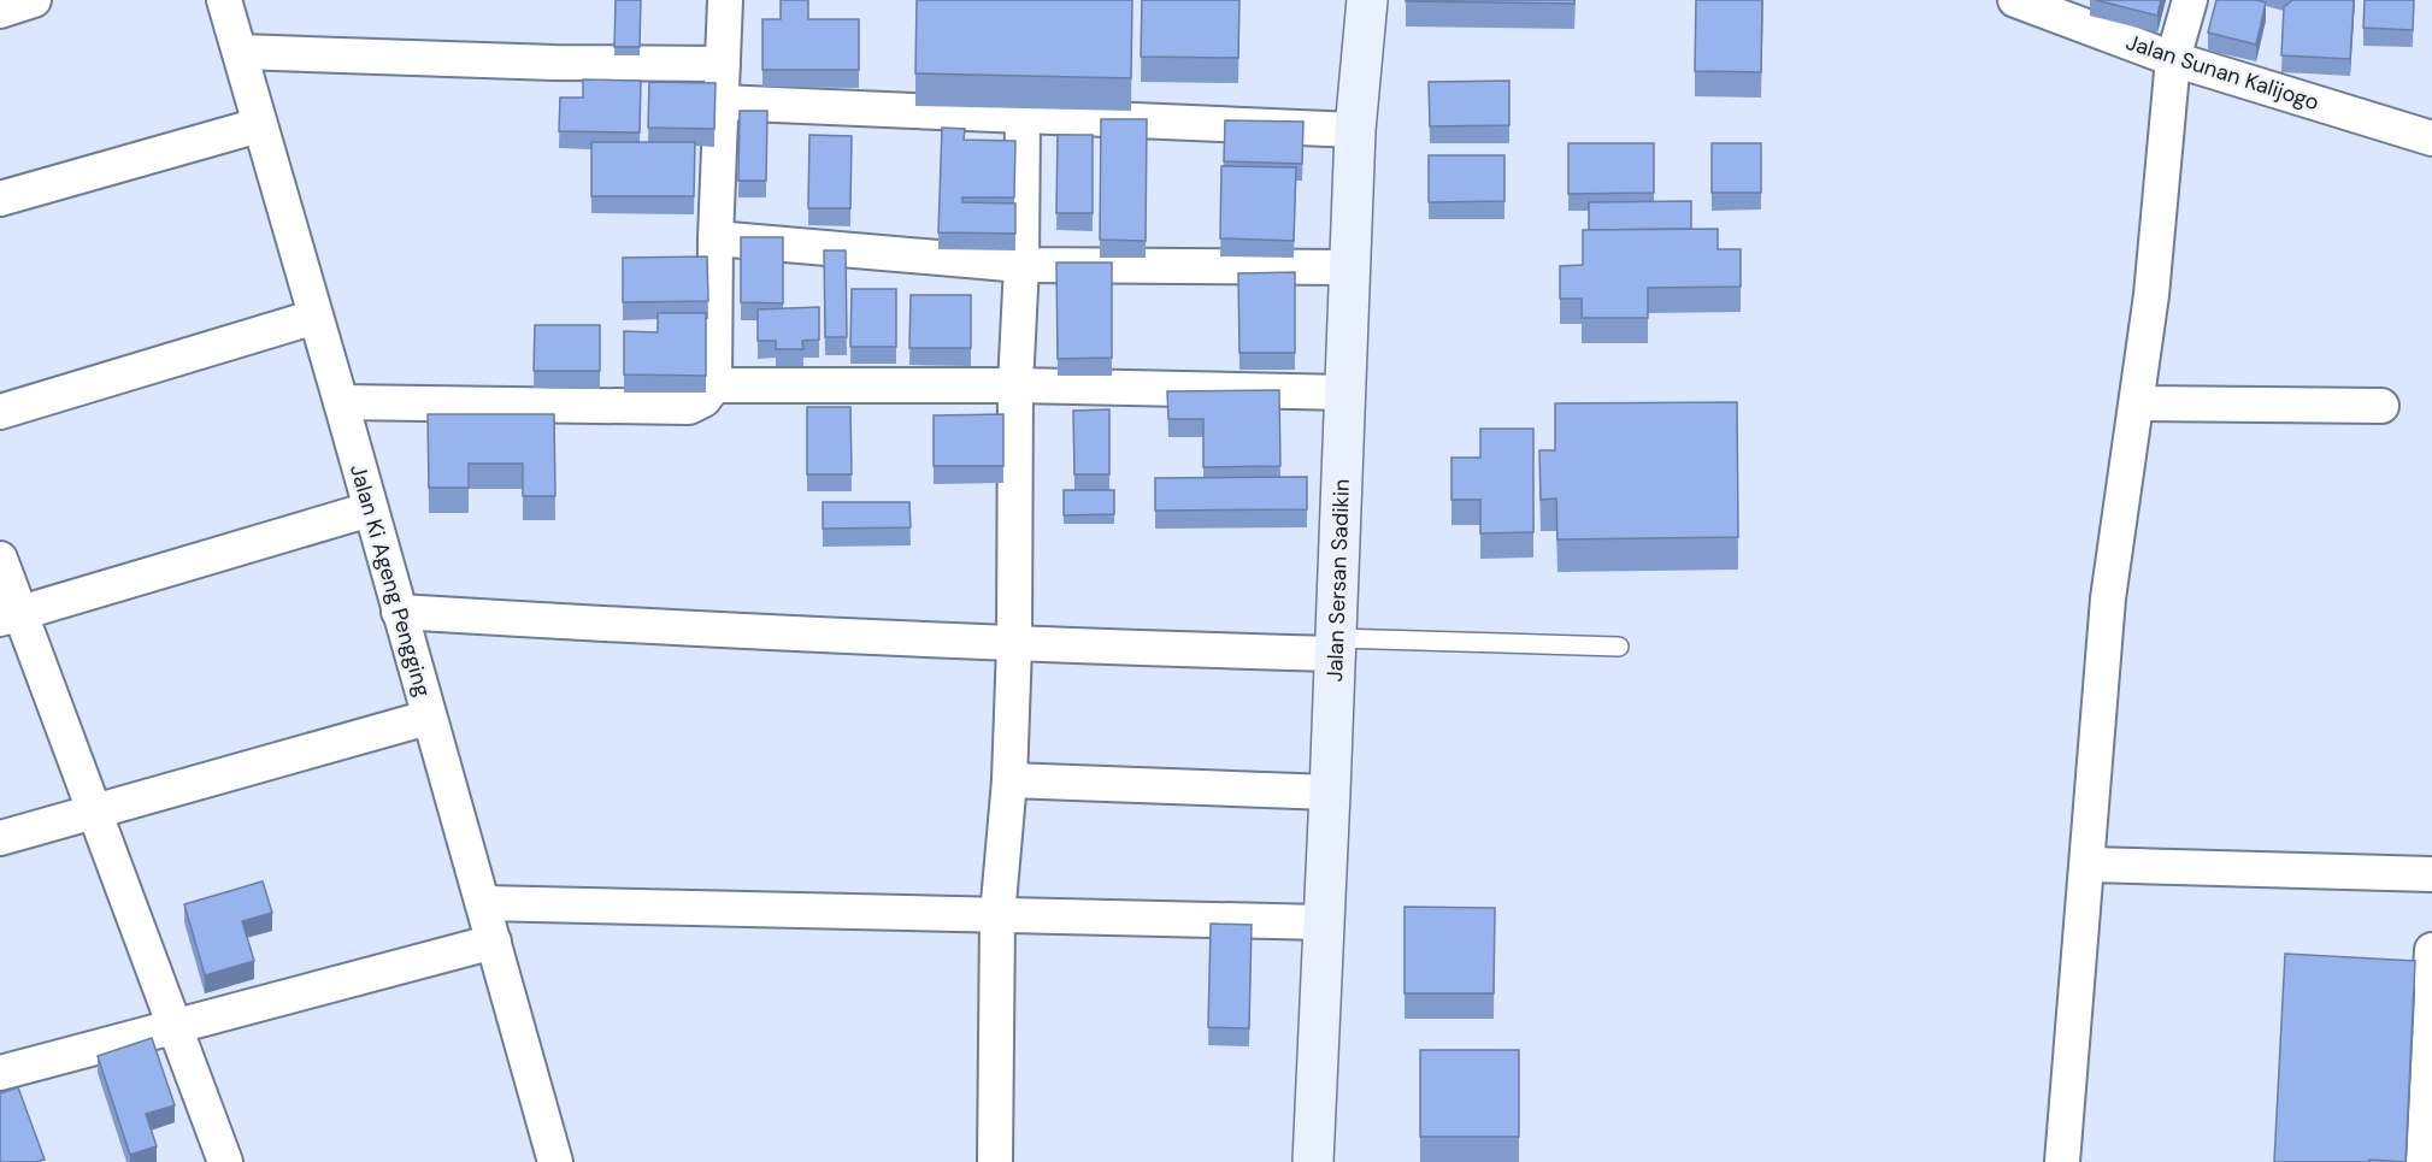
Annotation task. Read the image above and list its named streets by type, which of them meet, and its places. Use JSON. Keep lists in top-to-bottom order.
{
  "streets": {
    "main road": ["Jalan Sersan Sadikin"],
    "street": ["Jalan Sunan Kalijogo", "Jalan Ki Ageng Pengging"]
  }
}
